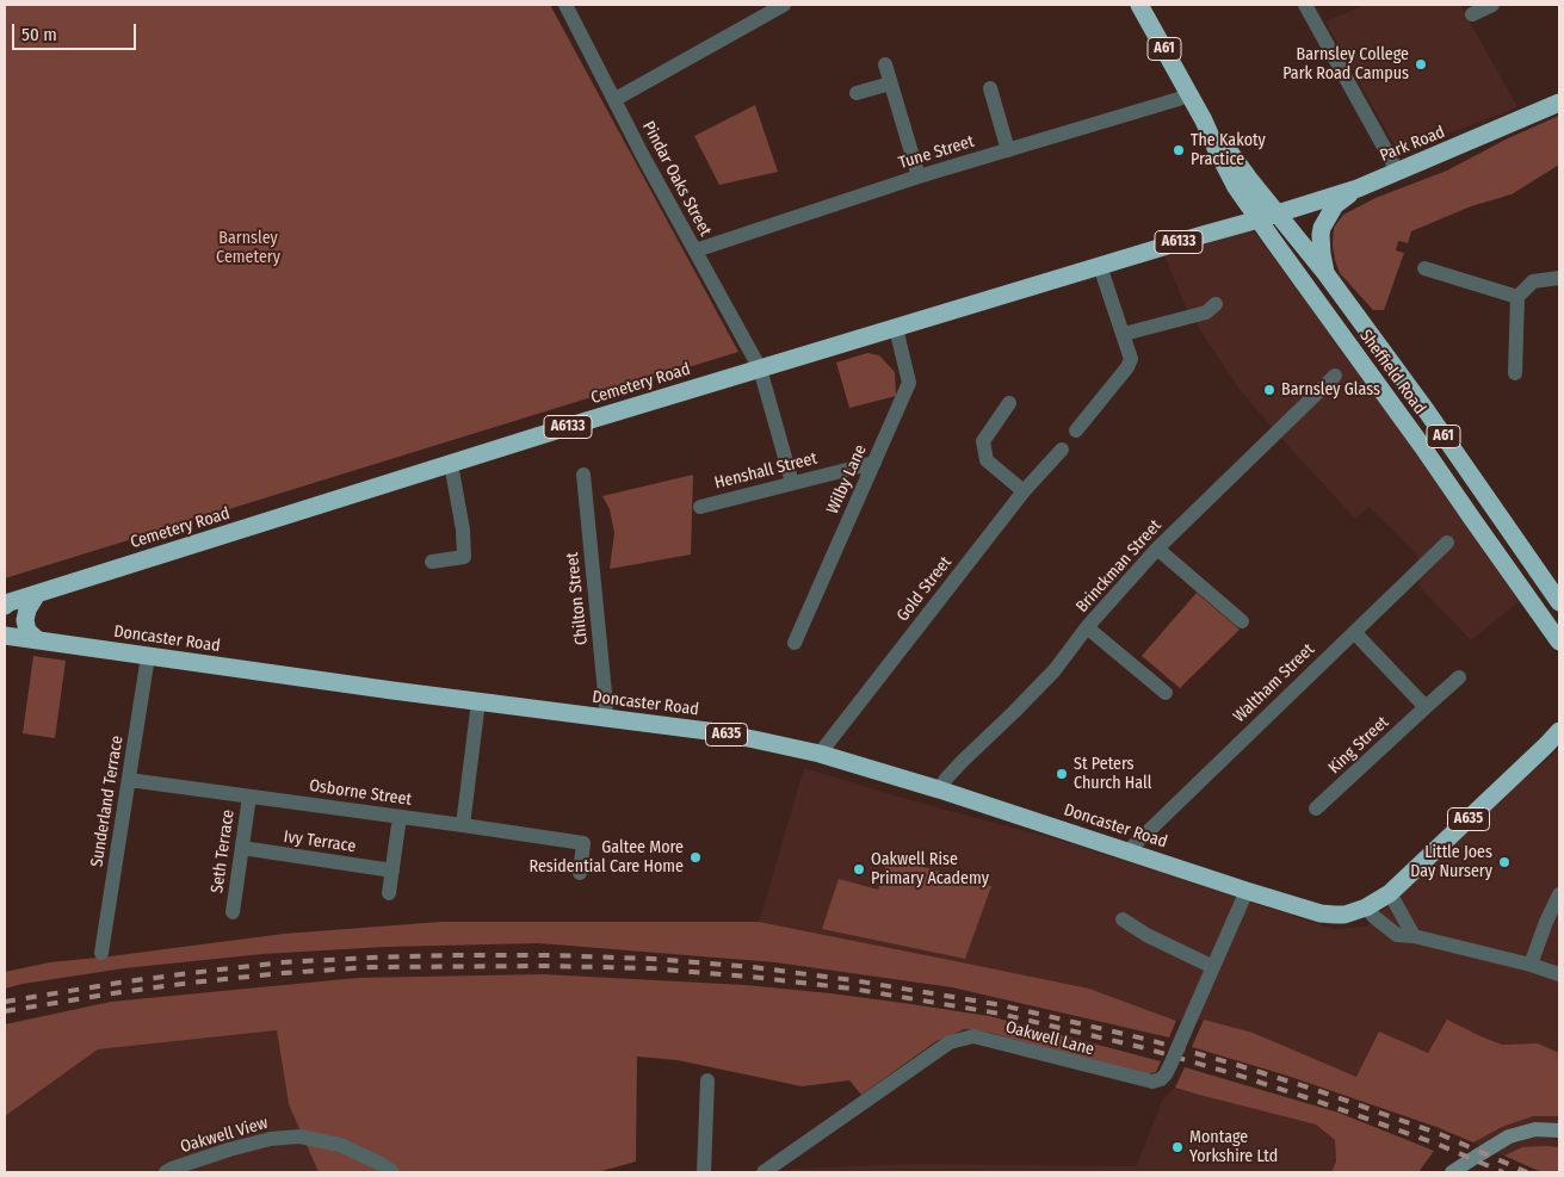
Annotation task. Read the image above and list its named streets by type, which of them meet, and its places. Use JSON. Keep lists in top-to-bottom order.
{
  "streets": {
    "highway": [
      "A61",
      "Park Road",
      "A6133",
      "Sheffield Road",
      "Cemetery Road",
      "Doncaster Road",
      "A635"
    ],
    "street": [
      "Tune Street",
      "Pindar Oaks Street",
      "Henshall Street",
      "Wilby Lane",
      "Brinckman Street",
      "Gold Street",
      "Chilton Street",
      "Waltham Street",
      "King Street",
      "Osborne Street",
      "Sunderland Terrace",
      "Ivy Terrace",
      "Seth Terrace",
      "Oakwell Lane",
      "Oakwell View"
    ]
  },
  "crossings": [
    ["Park Road", "A6133"],
    ["Park Road", "Sheffield Road"],
    ["Tune Street", "Pindar Oaks Street"],
    ["Tune Street", "Sheffield Road"],
    ["Pindar Oaks Street", "Cemetery Road"],
    ["Pindar Oaks Street", "Henshall Street"],
    ["A6133", "Sheffield Road"],
    ["A6133", "Cemetery Road"],
    ["Sheffield Road", "Cemetery Road"],
    ["Cemetery Road", "Wilby Lane"],
    ["Henshall Street", "Wilby Lane"],
    ["Brinckman Street", "Doncaster Road"],
    ["Gold Street", "Doncaster Road"],
    ["Chilton Street", "Doncaster Road"],
    ["Doncaster Road", "Waltham Street"],
    ["Doncaster Road", "A635"],
    ["Doncaster Road", "Sunderland Terrace"],
    ["Doncaster Road", "Oakwell Lane"],
    ["Osborne Street", "Sunderland Terrace"],
    ["Osborne Street", "Seth Terrace"],
    ["Ivy Terrace", "Seth Terrace"]
  ],
  "parks": ["Barnsley Cemetery"],
  "places": [
    "Barnsley College Park Road Campus",
    "The Kakoty Practice",
    "Barnsley Glass",
    "St Peters Church Hall",
    "Galtee More Residential Care Home",
    "Little Joes Day Nursery",
    "Oakwell Rise Primary Academy",
    "Montage Yorkshire Ltd"
  ],
  "scale_bar": "50 m"
}
